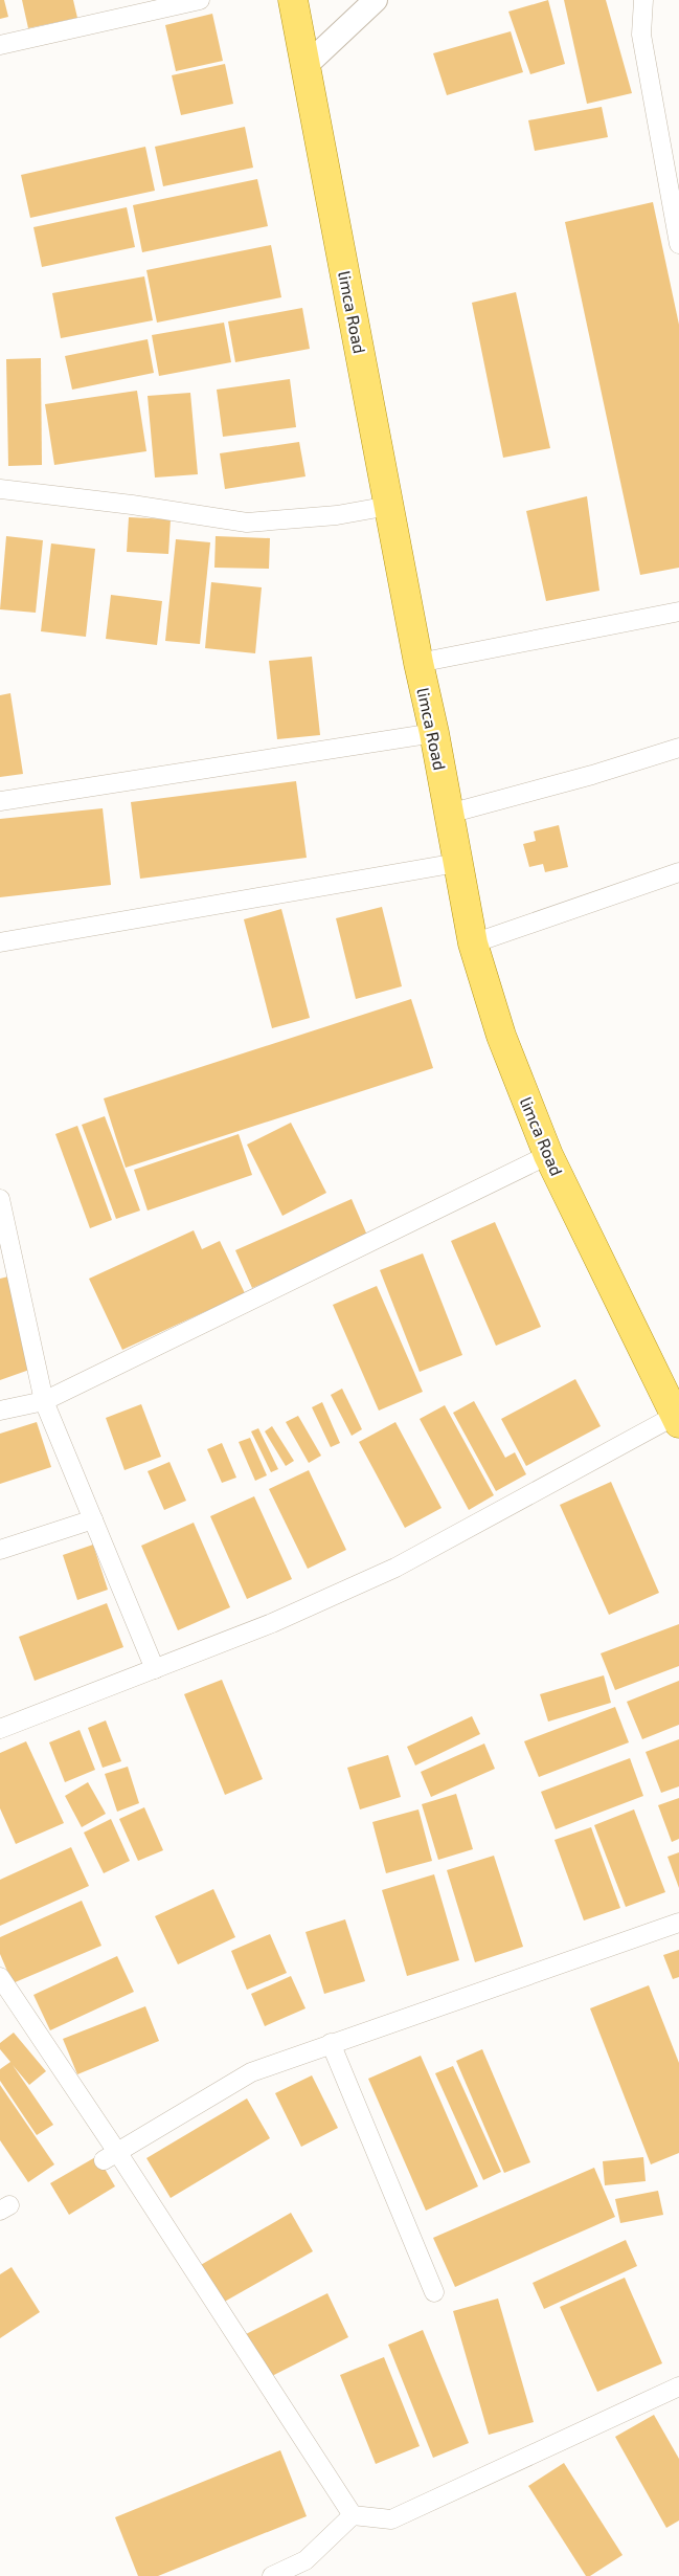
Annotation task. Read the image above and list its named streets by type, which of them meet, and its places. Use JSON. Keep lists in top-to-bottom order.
{
  "streets": {
    "main road": ["limca Road"]
  }
}
